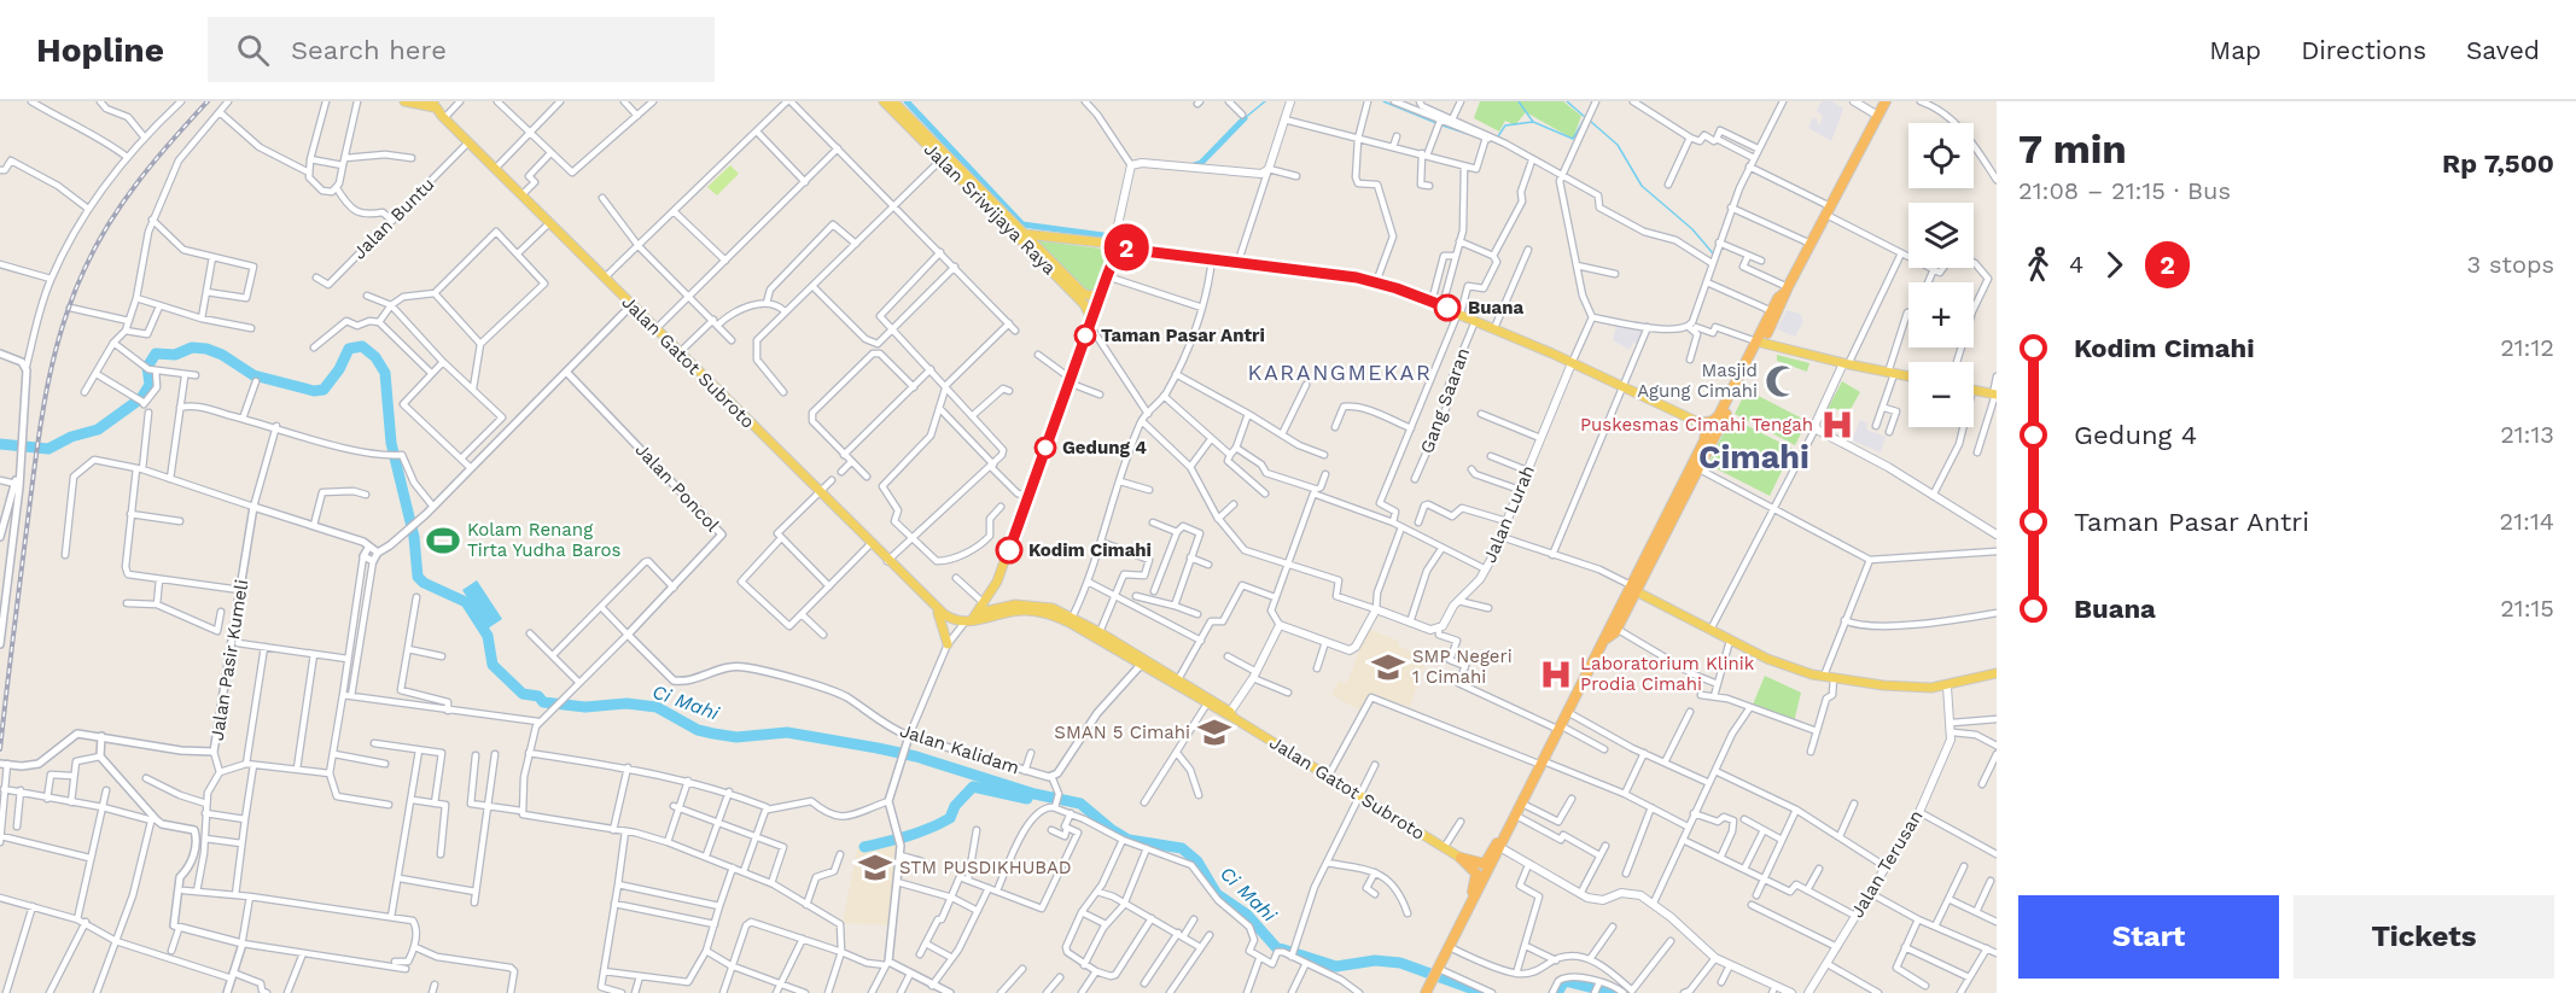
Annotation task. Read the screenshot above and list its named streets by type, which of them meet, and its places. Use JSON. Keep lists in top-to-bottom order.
{
  "streets": {
    "main road": [
      "Jalan Sriwijaya Raya",
      "Jalan Gatot Subroto",
      "Jalan Lurah",
      "Jalan Terusan"
    ],
    "street": [
      "Jalan Buntu",
      "Gang Saaran",
      "Jalan Poncol",
      "Jalan Pasir Kumeli",
      "Jalan Kalidam"
    ]
  },
  "crossings": [
    ["Jalan Buntu", "Jalan Gatot Subroto"],
    ["Jalan Poncol", "Jalan Kalidam"]
  ],
  "districts": ["KARANGMEKAR", "Cimahi"],
  "water": ["Ci Mahi"],
  "places": {
    "other": [
      "Buana",
      "Taman Pasar Antri",
      "Gedung 4",
      "Kodim Cimahi"
    ],
    "mosque": ["Masjid Agung Cimahi"],
    "hospital": ["Puskesmas Cimahi Tengah", "Laboratorium Klinik Prodia Cimahi"],
    "sports": ["Kolam Renang Tirta Yudha Baros"],
    "school or university": ["SMP Negeri 1 Cimahi", "SMAN 5 Cimahi", "STM PUSDIKHUBAD"]
  },
  "lines": ["bus line 2"],
  "page": {
    "header": "Hopline",
    "search": "Search here",
    "nav": ["Map", "Directions", "Saved"],
    "on_map": "2",
    "heading": ["7 min", "21:08 – 21:15 · Bus", "Rp 7,500"],
    "map_buttons": ["+", "−"],
    "legs": ["4", "2", "3 stops"],
    "list": [
      {
        "name": "Kodim Cimahi",
        "value": "21:12"
      },
      {
        "name": "Gedung 4",
        "value": "21:13"
      },
      {
        "name": "Taman Pasar Antri",
        "value": "21:14"
      },
      {
        "name": "Buana",
        "value": "21:15"
      }
    ],
    "buttons": ["Start", "Tickets"]
  }
}
